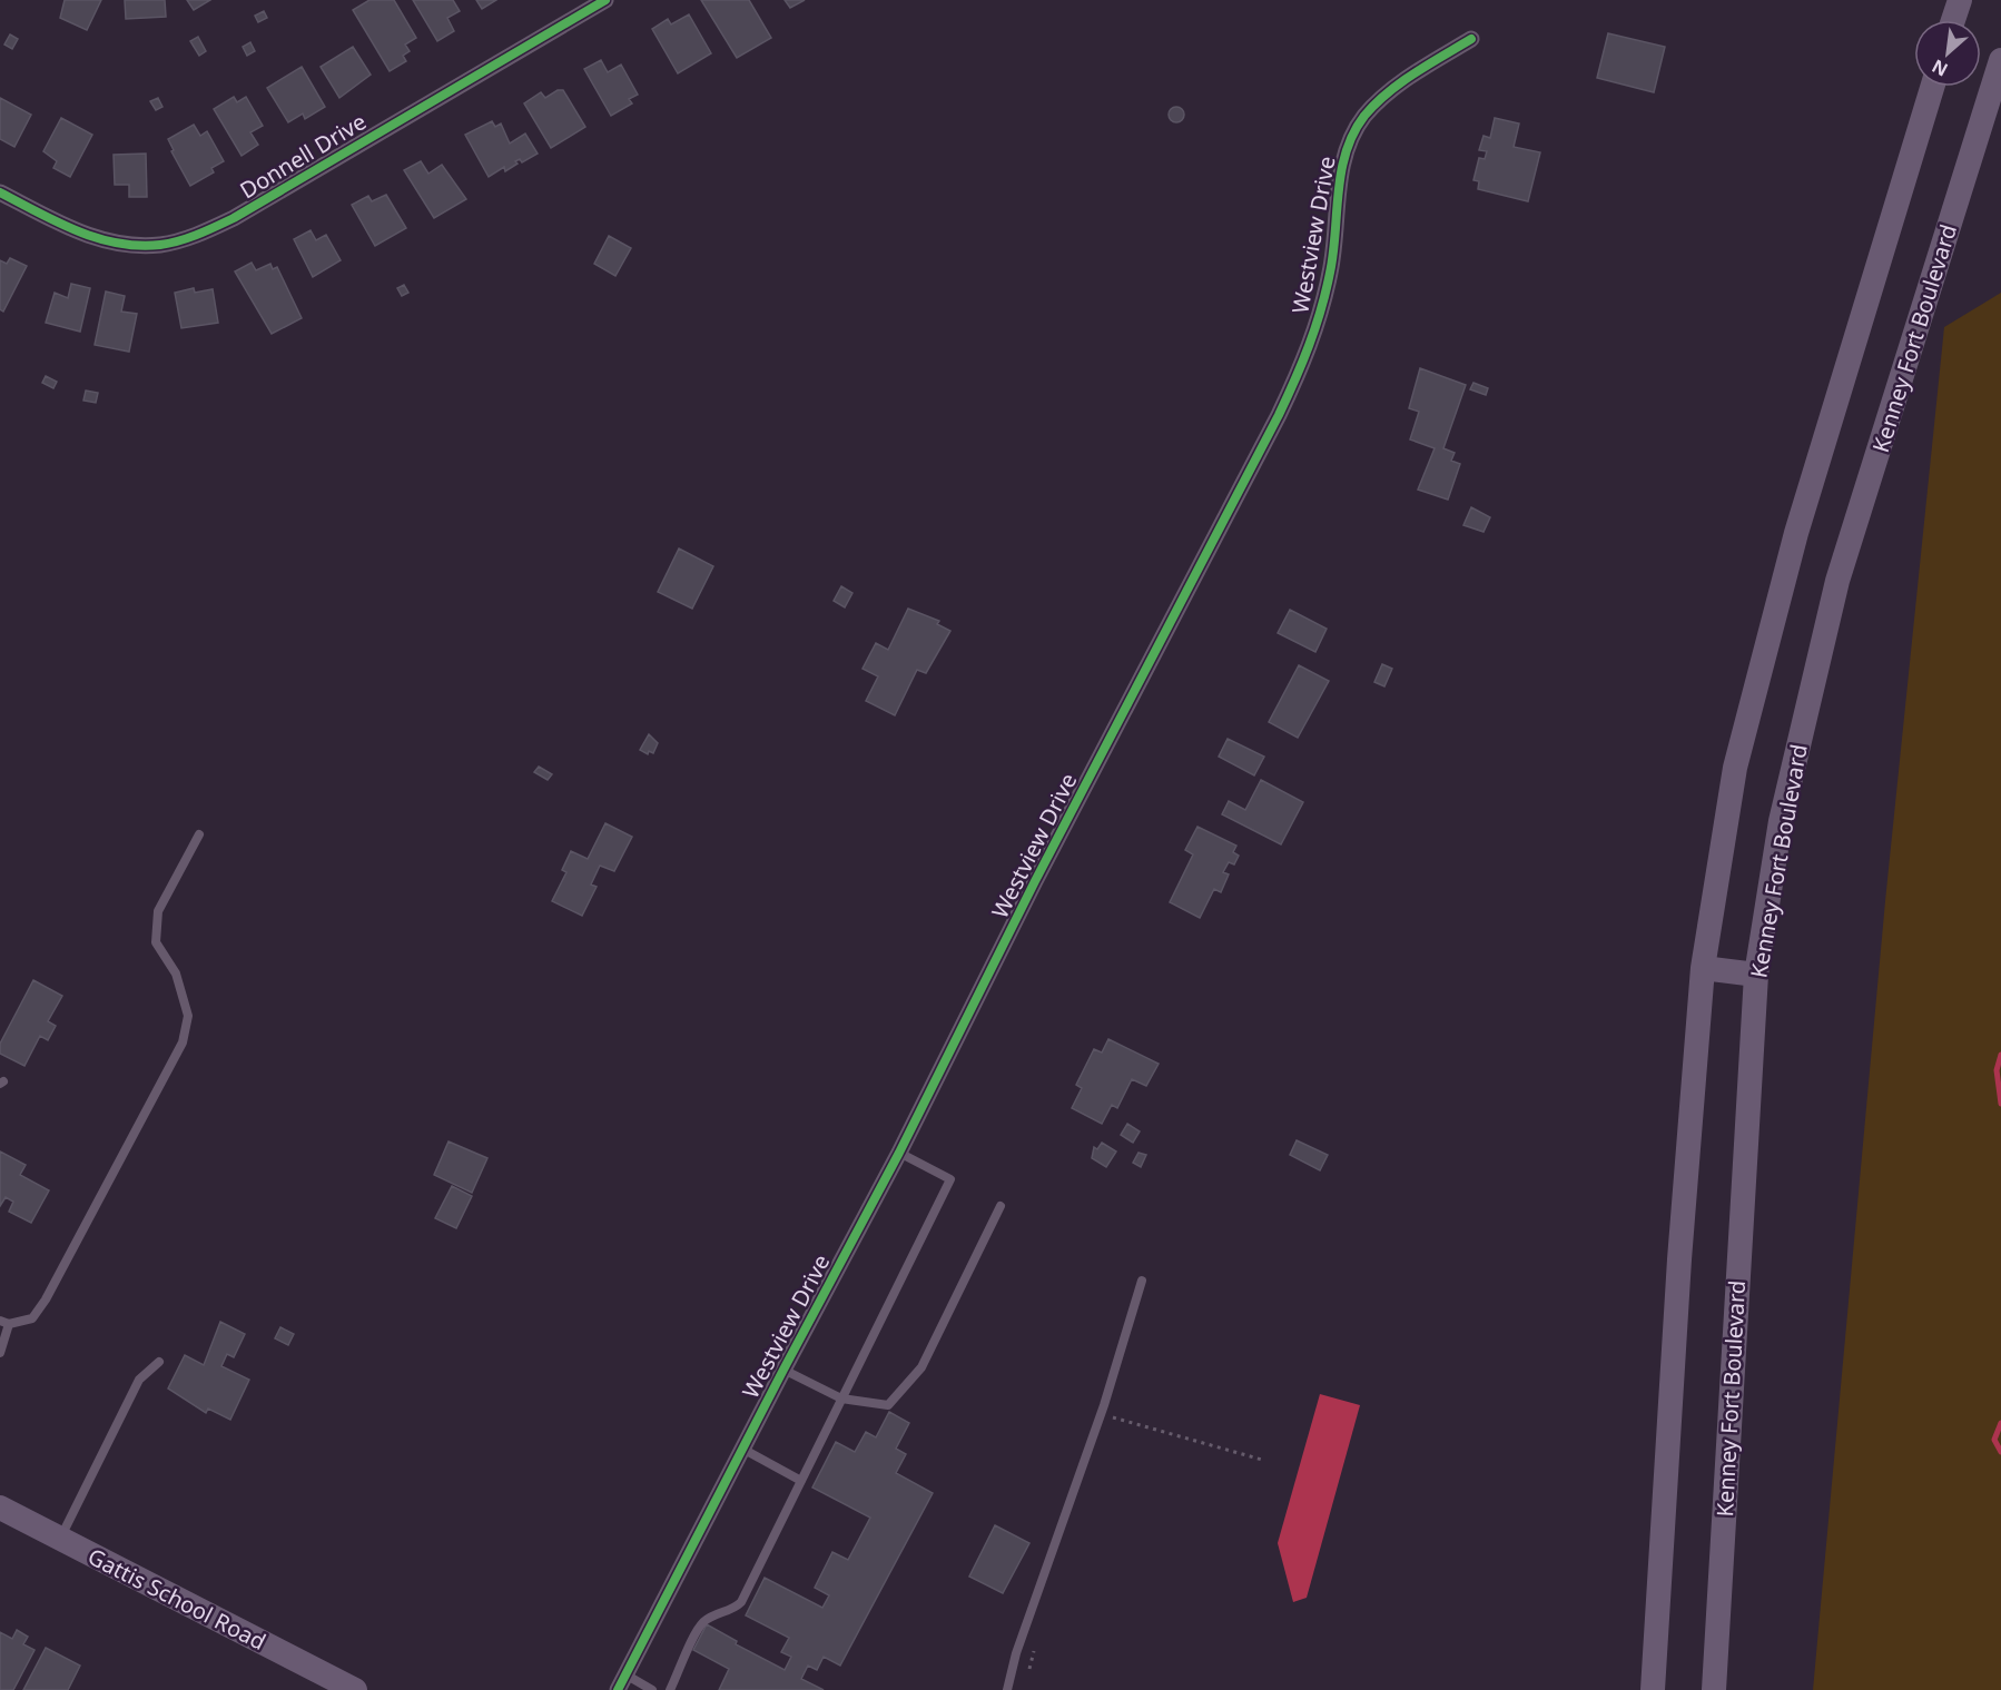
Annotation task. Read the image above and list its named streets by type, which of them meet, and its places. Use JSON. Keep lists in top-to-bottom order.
{
  "streets": {
    "main road": ["Kenney Fort Boulevard", "Gattis School Road"],
    "street": ["Donnell Drive", "Westview Drive"]
  },
  "north": "bottom left"
}
